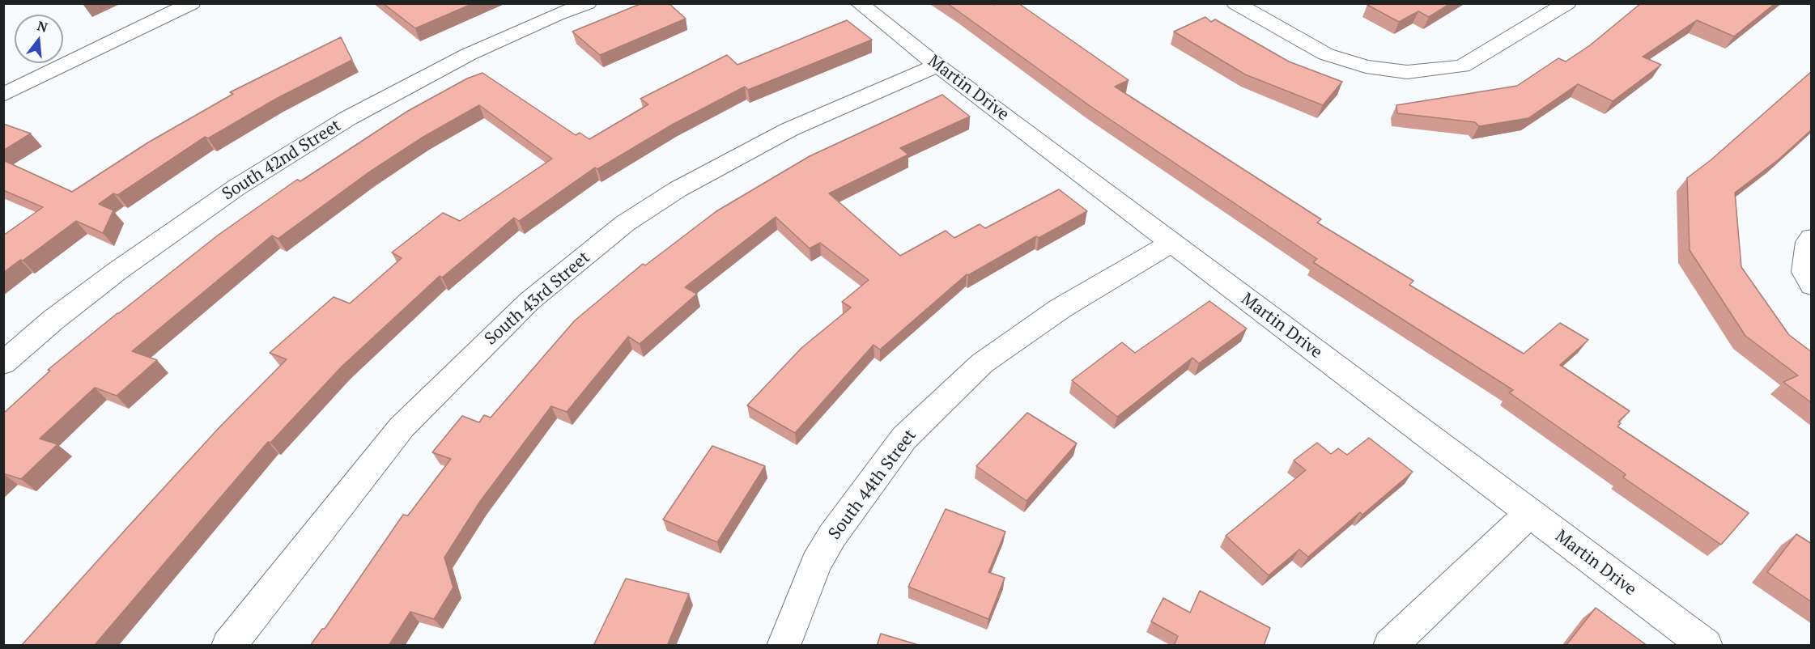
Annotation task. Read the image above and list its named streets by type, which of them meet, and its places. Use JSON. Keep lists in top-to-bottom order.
{
  "streets": {
    "street": [
      "Martin Drive",
      "South 42nd Street",
      "South 43rd Street",
      "South 44th Street"
    ]
  },
  "crossings": [
    ["Martin Drive", "South 43rd Street"],
    ["Martin Drive", "South 44th Street"]
  ],
  "north": "top"
}
